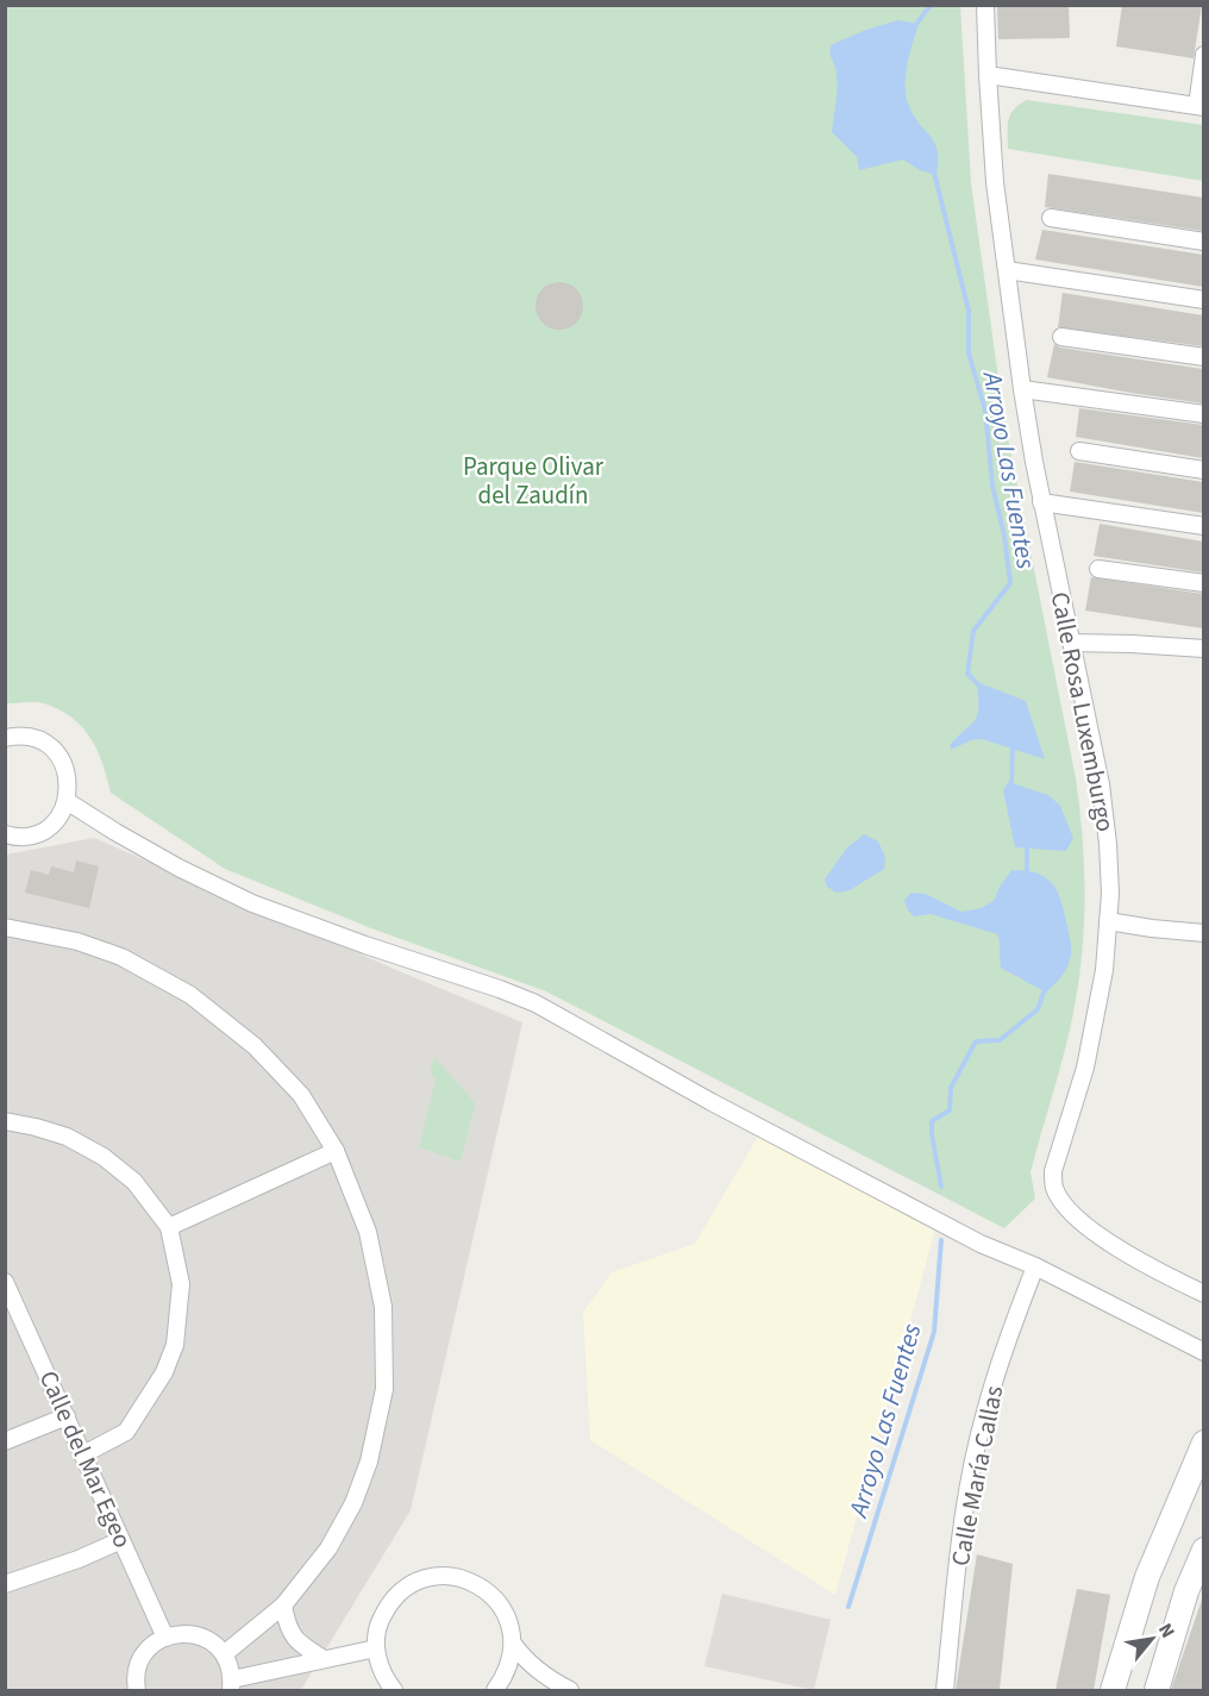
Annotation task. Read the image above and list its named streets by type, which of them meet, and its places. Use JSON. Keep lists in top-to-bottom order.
{
  "streets": {
    "street": ["Calle Rosa Luxemburgo", "Calle del Mar Egeo", "Calle María Callas"]
  },
  "water": ["Arroyo Las Fuentes"],
  "parks": ["Parque Olivar del Zaudín"],
  "north": "top right"
}
